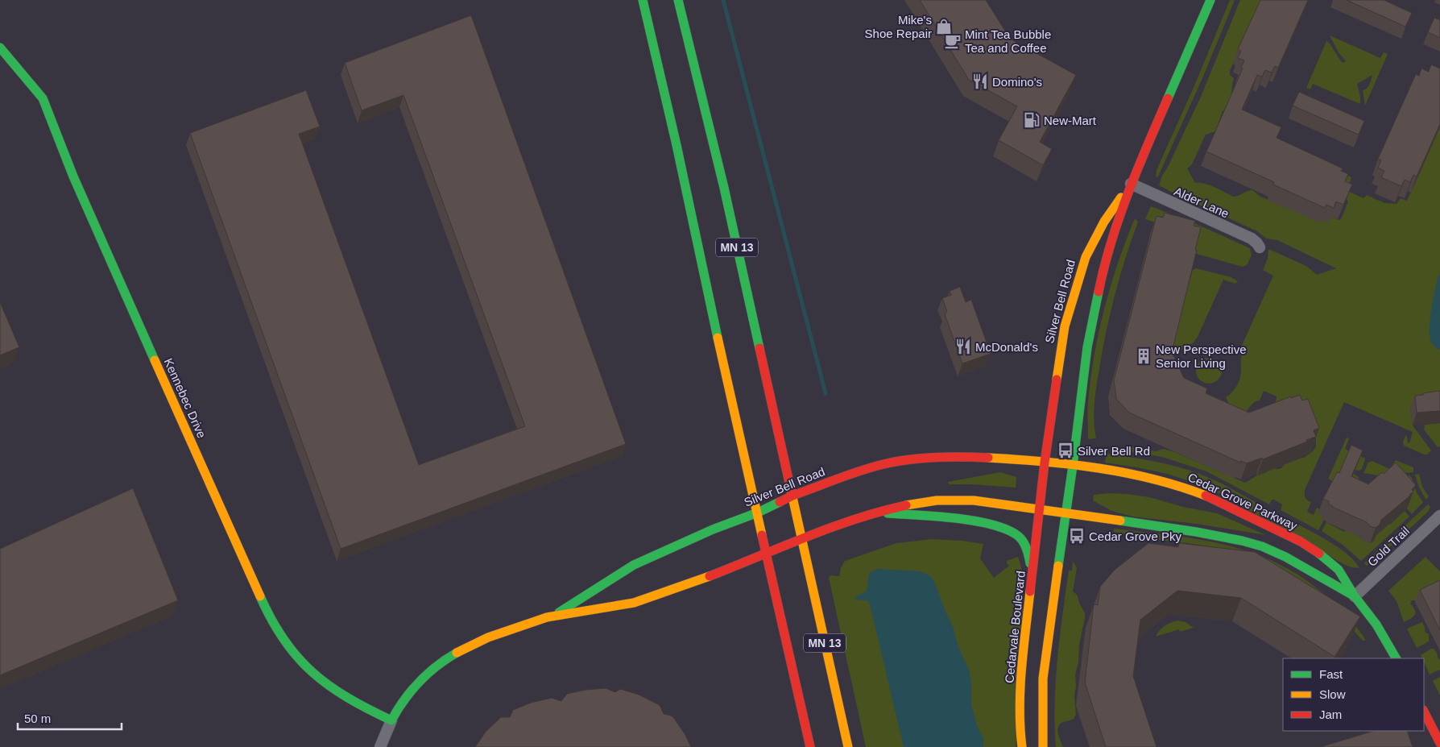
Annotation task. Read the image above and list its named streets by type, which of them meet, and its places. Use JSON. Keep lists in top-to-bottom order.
{
  "streets": {
    "main road": [
      "MN 13",
      "Silver Bell Road",
      "Kennebec Drive",
      "Cedar Grove Parkway",
      "Cedarvale Boulevard"
    ],
    "street": ["Alder Lane", "Gold Trail"]
  },
  "crossings": [
    ["Alder Lane", "Silver Bell Road"],
    ["MN 13", "Silver Bell Road"],
    ["Silver Bell Road", "Kennebec Drive"],
    ["Silver Bell Road", "Cedar Grove Parkway"],
    ["Silver Bell Road", "Cedarvale Boulevard"],
    ["Cedar Grove Parkway", "Gold Trail"]
  ],
  "places": {
    "shop": ["Mike's Shoe Repair"],
    "cafe": ["Mint Tea Bubble Tea and Coffee"],
    "restaurant": ["Domino's", "McDonald's"],
    "fuel station": ["New-Mart"],
    "building": ["New Perspective Senior Living"],
    "bus stop": ["Silver Bell Rd", "Cedar Grove Pky"]
  },
  "legend": ["Fast", "Slow", "Jam"],
  "scale_bar": "50 m"
}
